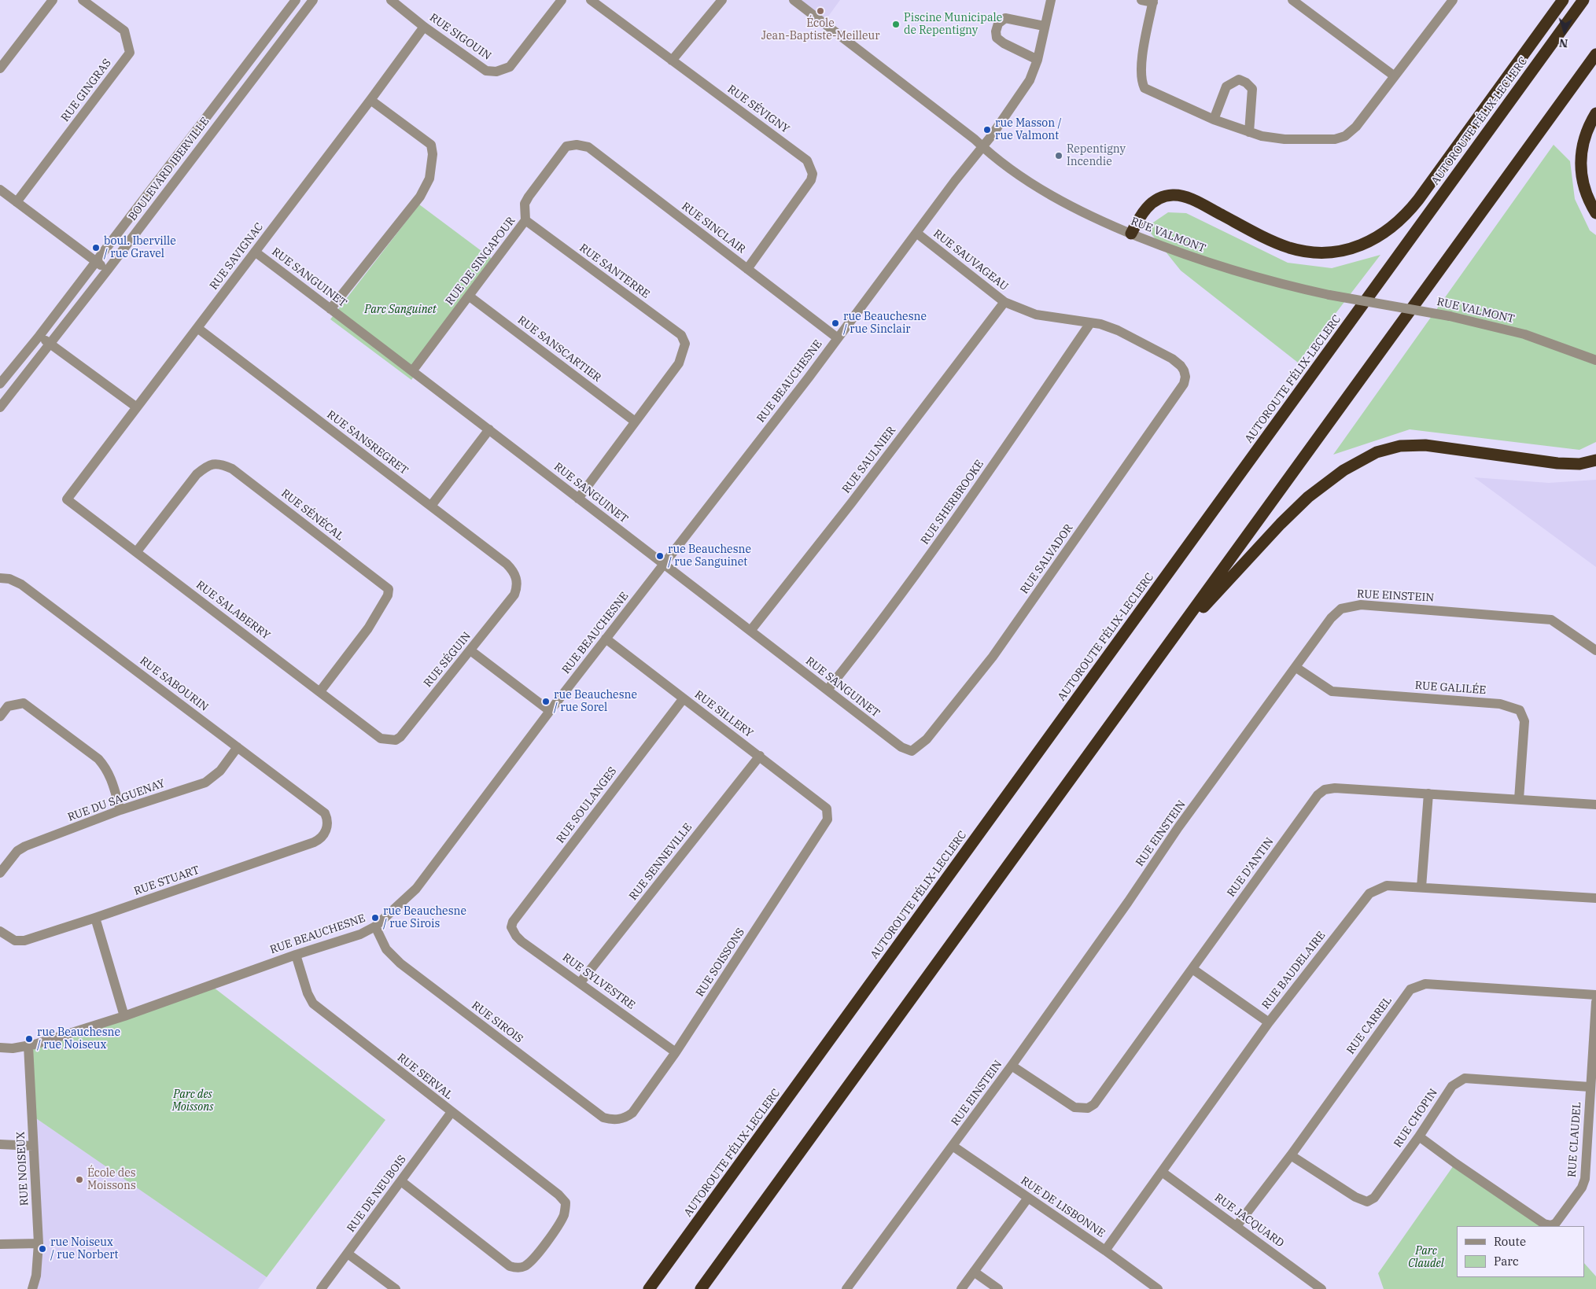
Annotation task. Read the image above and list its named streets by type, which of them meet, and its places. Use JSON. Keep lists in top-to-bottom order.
{
  "streets": {
    "highway": ["AUTOROUTE FÉLIX-LECLERC"],
    "street": [
      "RUE SIGOUIN",
      "RUE GINGRAS",
      "RUE SÉVIGNY",
      "BOULEVARD IBERVILLE",
      "RUE SINCLAIR",
      "RUE VALMONT",
      "RUE SAVIGNAC",
      "RUE SAUVAGEAU",
      "RUE DE SINGAPOUR",
      "RUE SANTERRE",
      "RUE SANGUINET",
      "RUE SANSCARTIER",
      "RUE BEAUCHESNE",
      "RUE SANSREGRET",
      "RUE SAULNIER",
      "RUE SHERBROOKE",
      "RUE SÉNÉCAL",
      "RUE SALVADOR",
      "RUE EINSTEIN",
      "RUE SALABERRY",
      "RUE SÉGUIN",
      "RUE SABOURIN",
      "RUE GALILÉE",
      "RUE SILLERY",
      "RUE DU SAGUENAY",
      "RUE SOULANGES",
      "RUE SENNEVILLE",
      "RUE D'ANTIN",
      "RUE STUART",
      "RUE SOISSONS",
      "RUE BAUDELAIRE",
      "RUE SYLVESTRE",
      "RUE SIROIS",
      "RUE CARREL",
      "RUE SERVAL",
      "RUE CHOPIN",
      "RUE CLAUDEL",
      "RUE NOISEUX",
      "RUE DE NEUBOIS",
      "RUE DE LISBONNE",
      "RUE JACQUARD"
    ]
  },
  "crossings": [
    ["RUE SIGOUIN", "RUE SAVIGNAC"],
    ["RUE SÉVIGNY", "RUE SINCLAIR"],
    ["RUE SINCLAIR", "RUE DE SINGAPOUR"],
    ["RUE SINCLAIR", "RUE BEAUCHESNE"],
    ["RUE VALMONT", "RUE BEAUCHESNE"],
    ["RUE SAVIGNAC", "RUE SANGUINET"],
    ["RUE SAVIGNAC", "RUE SANSREGRET"],
    ["RUE SAVIGNAC", "RUE SALABERRY"],
    ["RUE SAUVAGEAU", "RUE BEAUCHESNE"],
    ["RUE SAUVAGEAU", "RUE SAULNIER"],
    ["RUE SAUVAGEAU", "RUE SHERBROOKE"],
    ["RUE SAUVAGEAU", "RUE SALVADOR"],
    ["RUE DE SINGAPOUR", "RUE SANTERRE"],
    ["RUE DE SINGAPOUR", "RUE SANGUINET"],
    ["RUE DE SINGAPOUR", "RUE SANSCARTIER"],
    ["RUE SANTERRE", "RUE SANSCARTIER"],
    ["RUE SANGUINET", "RUE BEAUCHESNE"],
    ["RUE SANGUINET", "RUE SAULNIER"],
    ["RUE SANGUINET", "RUE SHERBROOKE"],
    ["RUE SANGUINET", "RUE SALVADOR"],
    ["RUE BEAUCHESNE", "RUE SILLERY"],
    ["RUE BEAUCHESNE", "RUE SIROIS"],
    ["RUE BEAUCHESNE", "RUE SERVAL"],
    ["RUE BEAUCHESNE", "RUE NOISEUX"],
    ["RUE SANSREGRET", "RUE SÉGUIN"],
    ["RUE SÉNÉCAL", "RUE SALABERRY"],
    ["RUE EINSTEIN", "RUE GALILÉE"],
    ["RUE EINSTEIN", "RUE D'ANTIN"],
    ["RUE EINSTEIN", "RUE DE LISBONNE"],
    ["RUE SALABERRY", "RUE SÉGUIN"],
    ["RUE SABOURIN", "RUE DU SAGUENAY"],
    ["RUE SABOURIN", "RUE STUART"],
    ["RUE GALILÉE", "RUE D'ANTIN"],
    ["RUE SILLERY", "RUE SOULANGES"],
    ["RUE SILLERY", "RUE SENNEVILLE"],
    ["RUE SILLERY", "RUE SOISSONS"],
    ["RUE SOULANGES", "RUE SYLVESTRE"],
    ["RUE SENNEVILLE", "RUE SYLVESTRE"],
    ["RUE SOISSONS", "RUE SYLVESTRE"],
    ["RUE SOISSONS", "RUE SIROIS"],
    ["RUE BAUDELAIRE", "RUE DE LISBONNE"],
    ["RUE BAUDELAIRE", "RUE JACQUARD"],
    ["RUE CARREL", "RUE CHOPIN"],
    ["RUE CARREL", "RUE JACQUARD"],
    ["RUE SERVAL", "RUE DE NEUBOIS"],
    ["RUE CHOPIN", "RUE CLAUDEL"]
  ],
  "parks": ["Parc Sanguinet", "Parc des Moissons", "Parc Claudel"],
  "places": [
    "École Jean-Baptiste-Meilleur",
    "Piscine Municipale de Repentigny",
    "rue Masson / rue Valmont",
    "Repentigny Incendie",
    "boul. Iberville / rue Gravel",
    "rue Beauchesne / rue Sinclair",
    "rue Beauchesne / rue Sanguinet",
    "rue Beauchesne / rue Sorel",
    "rue Beauchesne / rue Sirois",
    "rue Beauchesne / rue Noiseux",
    "École des Moissons",
    "rue Noiseux / rue Norbert"
  ],
  "legend": ["Route", "Parc"],
  "north": "bottom"
}
